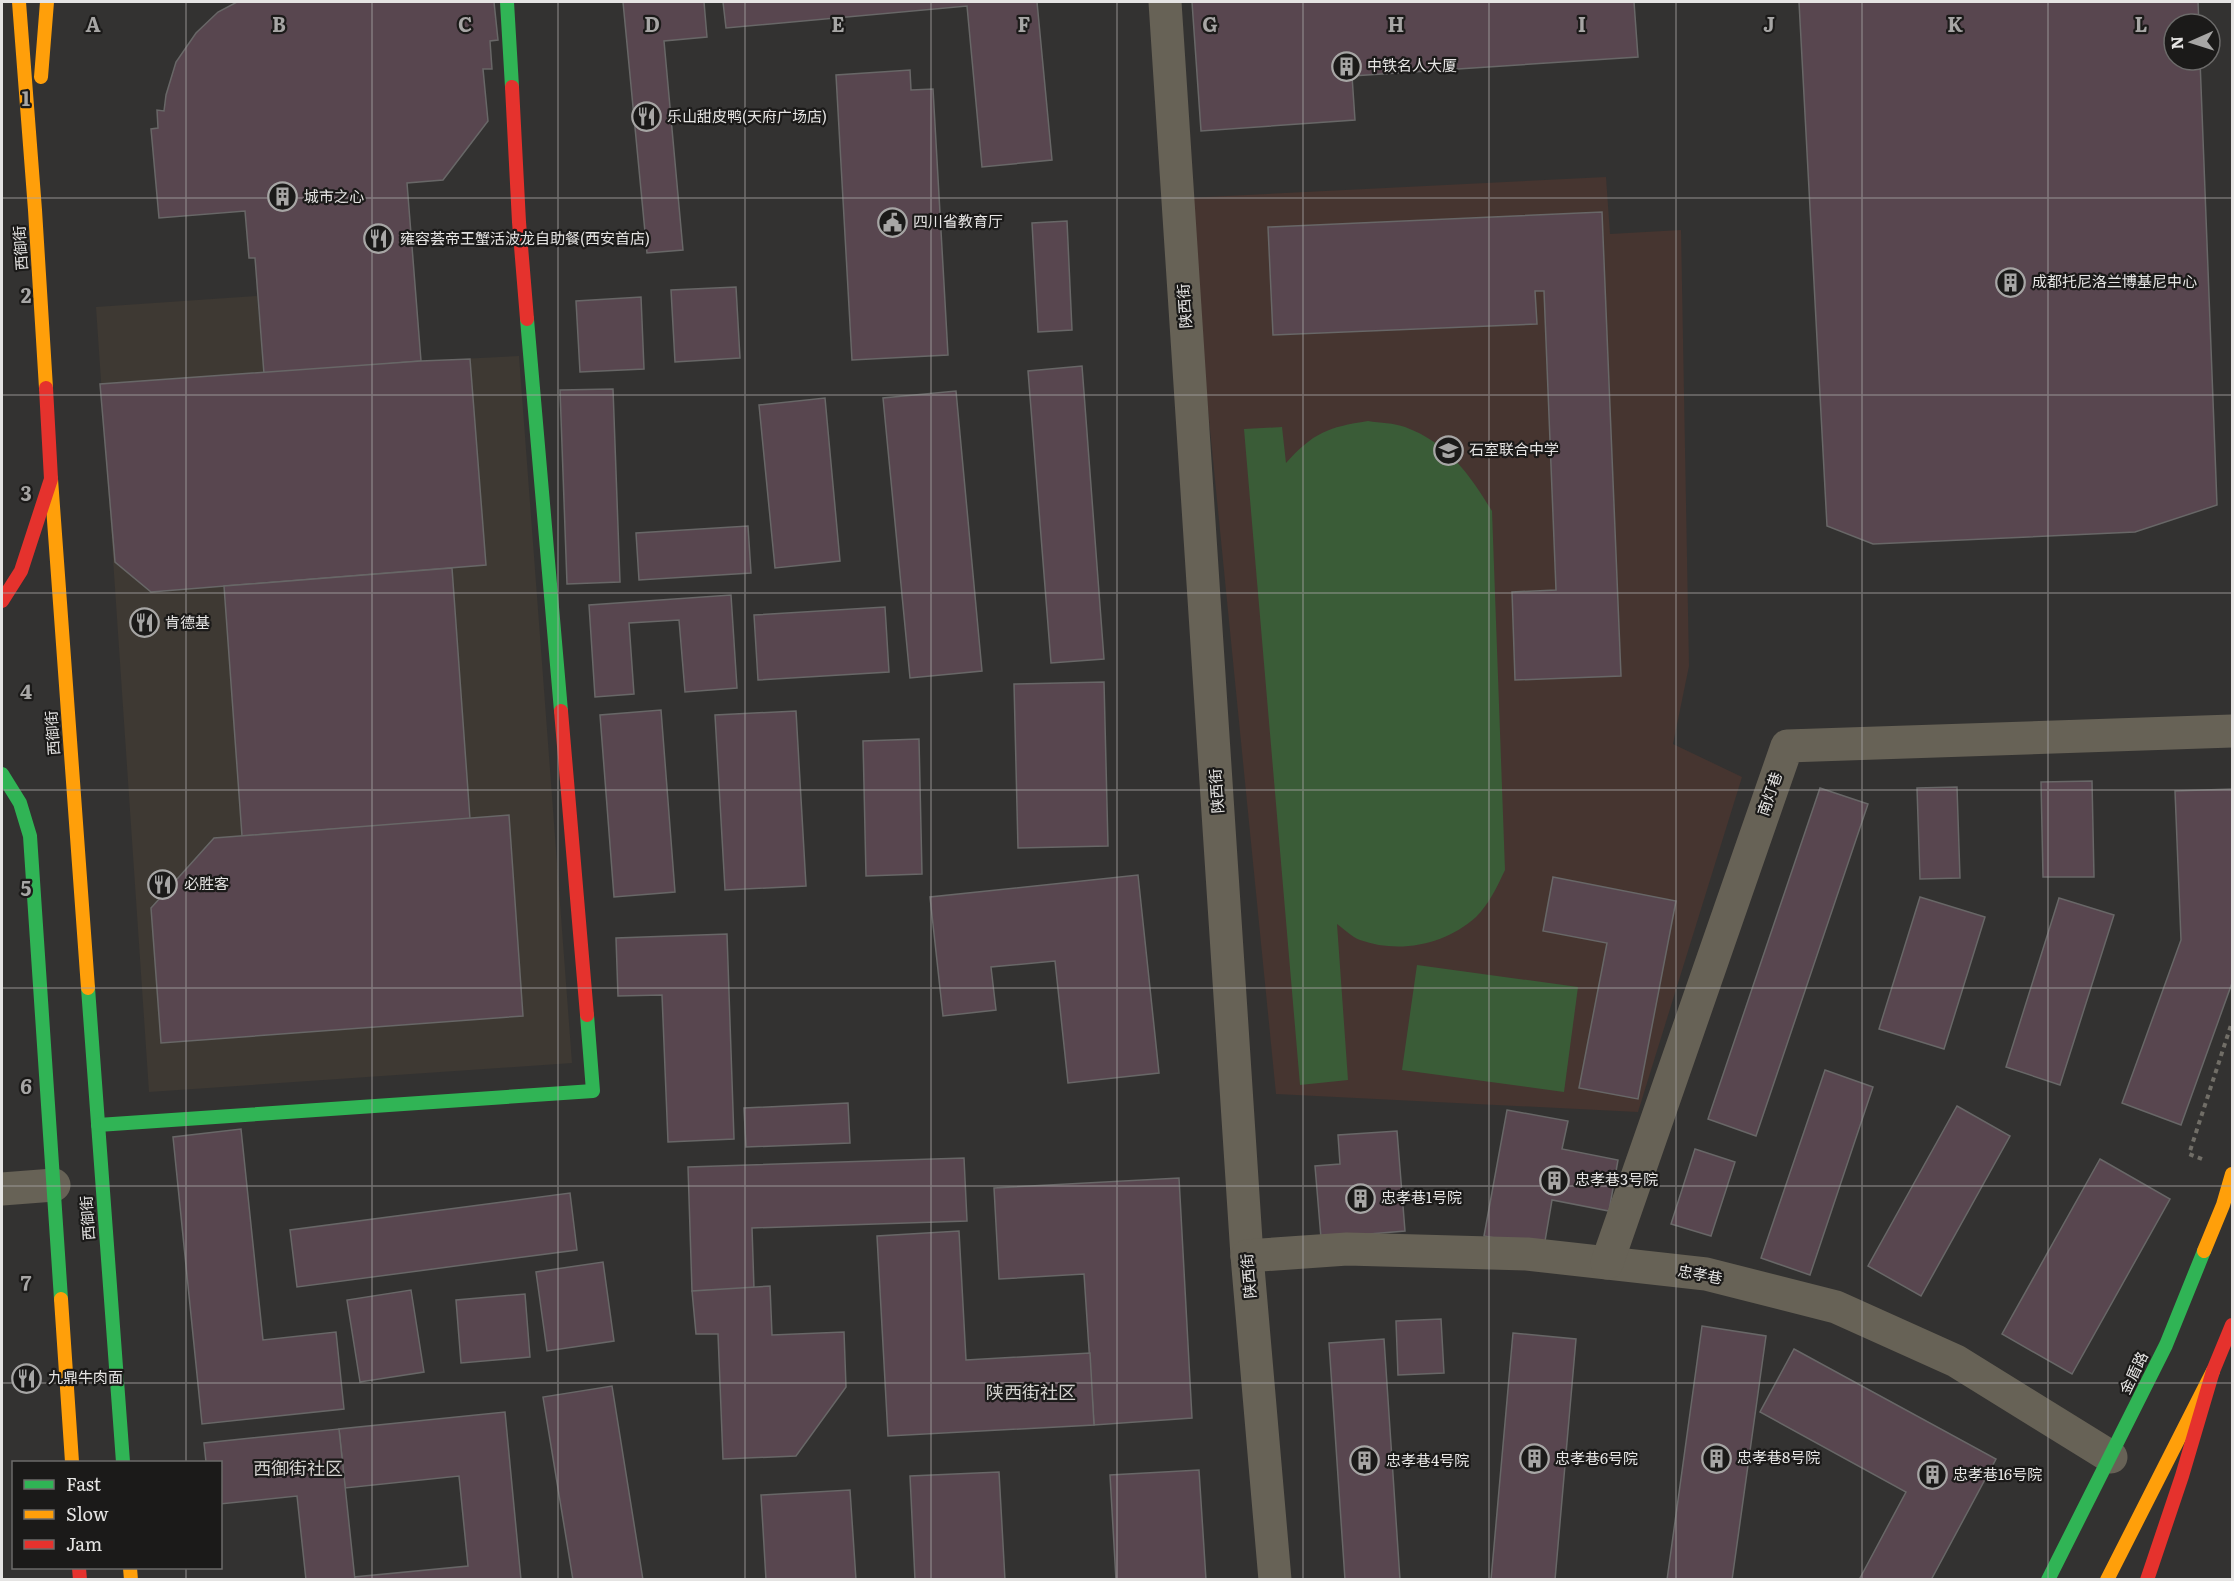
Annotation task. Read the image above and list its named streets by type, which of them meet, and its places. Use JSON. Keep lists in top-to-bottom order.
{
  "streets": {
    "main road": ["西御街", "金盾路"],
    "street": ["陕西街", "南灯巷", "忠孝巷"]
  },
  "crossings": [
    ["陕西街", "忠孝巷"],
    ["南灯巷", "忠孝巷"],
    ["忠孝巷", "金盾路"]
  ],
  "districts": ["陕西街社区", "西御街社区"],
  "places": {
    "building": [
      "中铁名人大厦",
      "城市之心",
      "成都托尼洛兰博基尼中心",
      "忠孝巷3号院",
      "忠孝巷1号院",
      "忠孝巷8号院",
      "忠孝巷6号院",
      "忠孝巷4号院",
      "忠孝巷16号院"
    ],
    "restaurant": [
      "乐山甜皮鸭(天府广场店)",
      "雍容荟帝王蟹活波龙自助餐(西安首店)",
      "肯德基",
      "必胜客",
      "九鼎牛肉面"
    ],
    "public building": ["四川省教育厅"],
    "school or university": ["石室联合中学"]
  },
  "legend": ["Fast", "Slow", "Jam"],
  "north": "left",
  "grid": {
    "columns": [
      "A",
      "B",
      "C",
      "D",
      "E",
      "F",
      "G",
      "H",
      "I",
      "J",
      "K",
      "L"
    ],
    "rows": [
      "1",
      "2",
      "3",
      "4",
      "5",
      "6",
      "7"
    ]
  }
}
